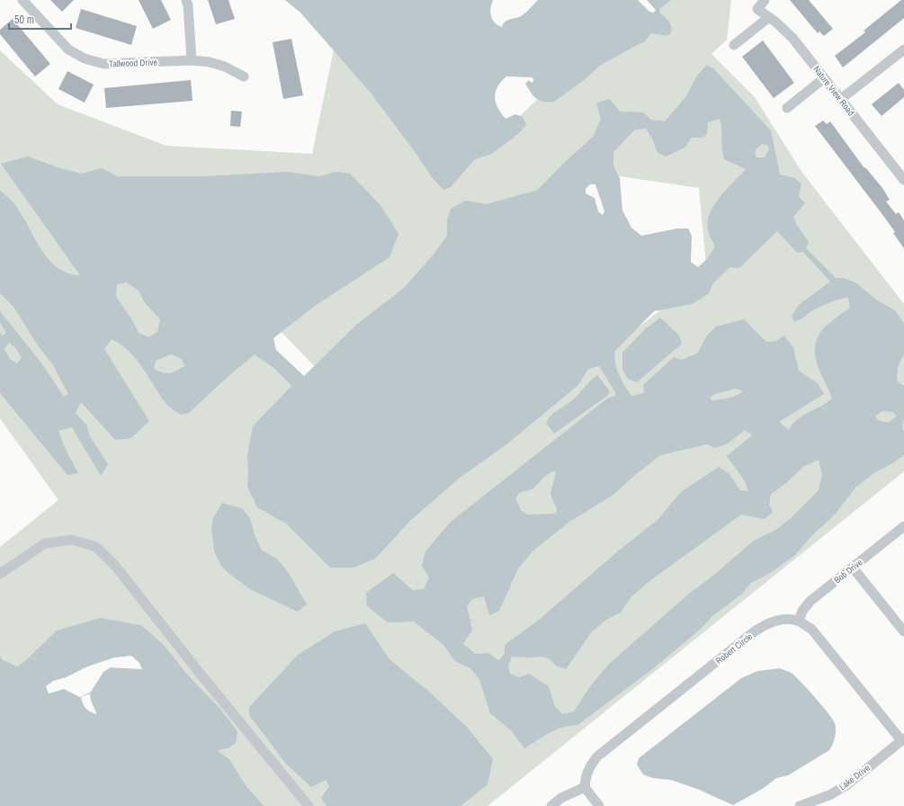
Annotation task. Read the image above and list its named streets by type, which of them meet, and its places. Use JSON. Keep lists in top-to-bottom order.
{
  "streets": {
    "street": [
      "Tallwood Drive",
      "Nature View Road",
      "Bob Drive",
      "Robert Circle",
      "Lake Drive"
    ]
  },
  "crossings": [
    ["Bob Drive", "Robert Circle"]
  ],
  "scale_bar": "50 m"
}
